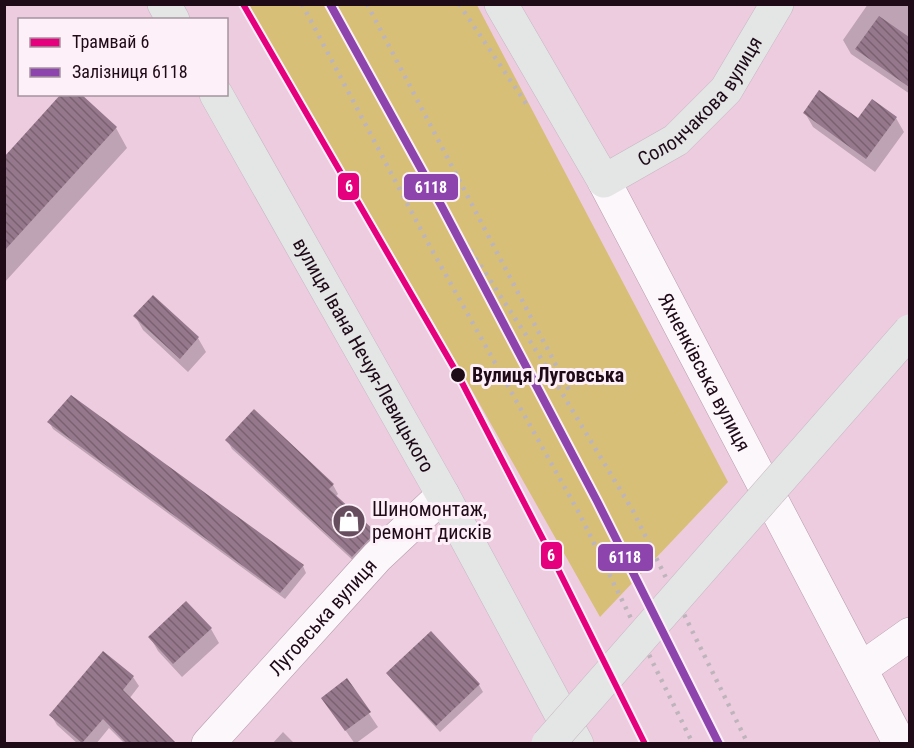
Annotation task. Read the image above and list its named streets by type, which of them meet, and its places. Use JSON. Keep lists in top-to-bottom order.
{
  "streets": {
    "main road": ["Солончакова вулиця", "вулиця Івана Нечуя-Левицького", "Яхненківська вулиця"],
    "street": ["Луговська вулиця"]
  },
  "crossings": [
    ["Солончакова вулиця", "Яхненківська вулиця"],
    ["вулиця Івана Нечуя-Левицького", "Луговська вулиця"]
  ],
  "places": {
    "other": ["Вулиця Луговська"],
    "shop": ["Шиномонтаж, ремонт дисків"]
  },
  "lines": ["tram line 6", "rail line 6118"],
  "legend": ["Трамвай 6", "Залізниця 6118"]
}
